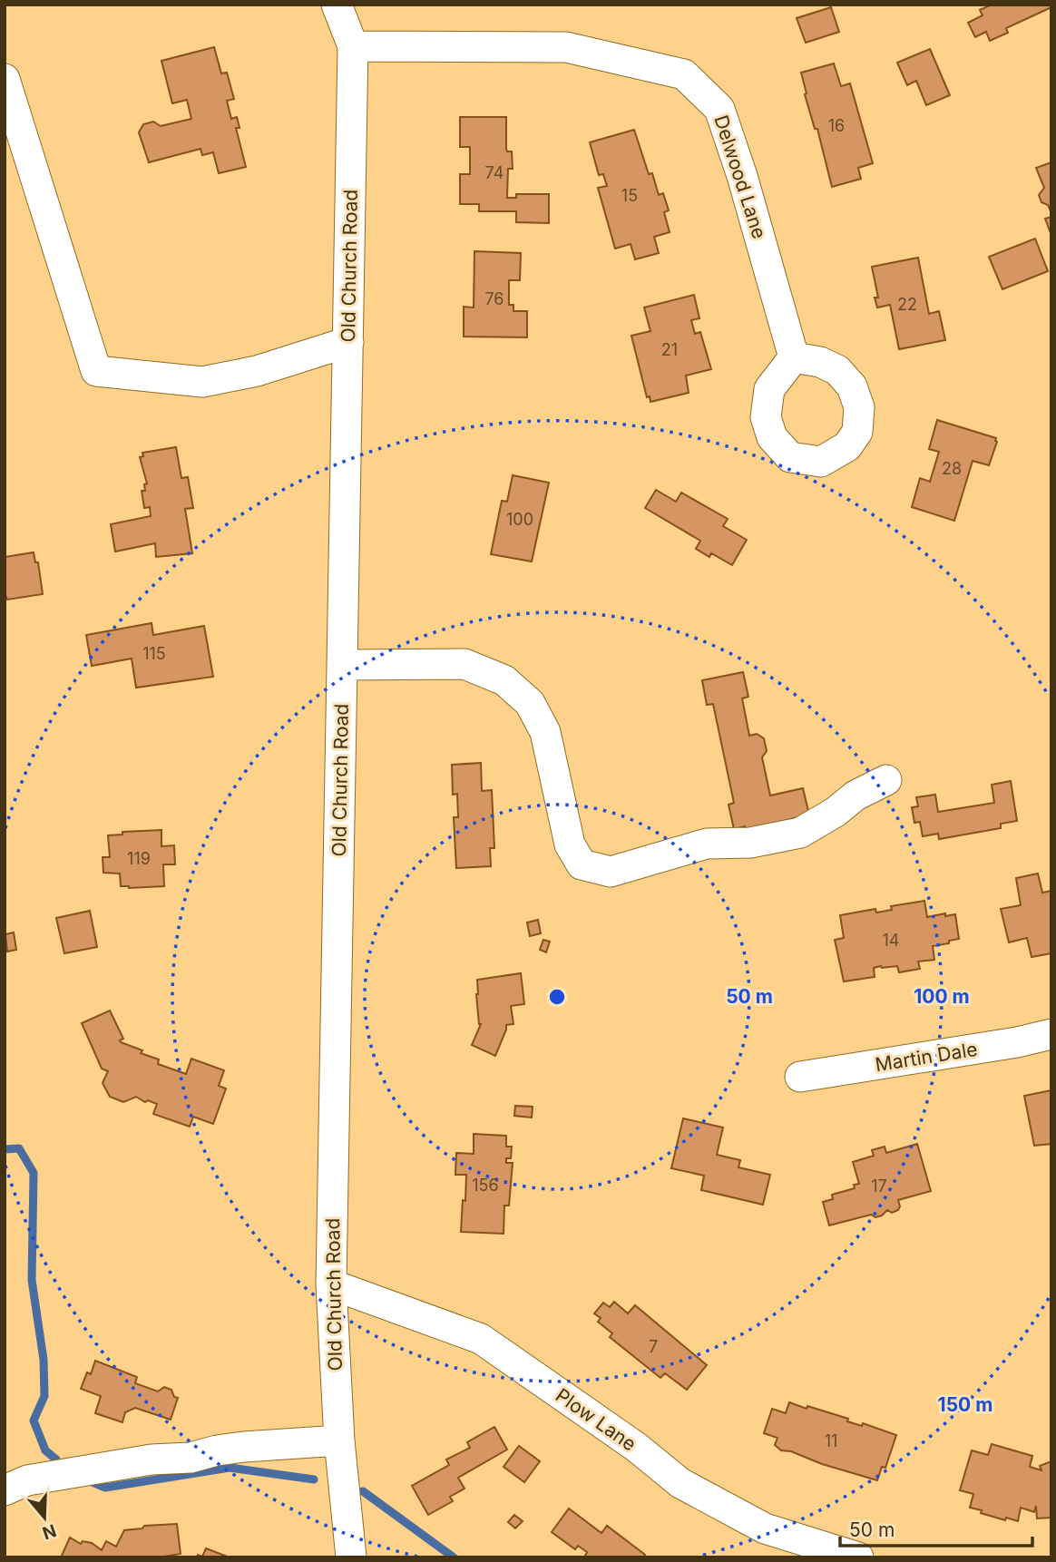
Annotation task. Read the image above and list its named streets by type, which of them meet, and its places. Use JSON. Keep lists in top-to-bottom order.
{
  "streets": {
    "street": [
      "Delwood Lane",
      "Old Church Road",
      "Martin Dale",
      "Plow Lane"
    ]
  },
  "crossings": [
    ["Delwood Lane", "Old Church Road"],
    ["Old Church Road", "Plow Lane"]
  ],
  "house_numbers": [
    "16",
    "74",
    "15",
    "76",
    "22",
    "21",
    "28",
    "100",
    "115",
    "119",
    "14",
    "156",
    "17",
    "7",
    "11"
  ],
  "scale_bar": "50 m",
  "north": "bottom",
  "rings": ["50 m", "100 m", "150 m"]
}
